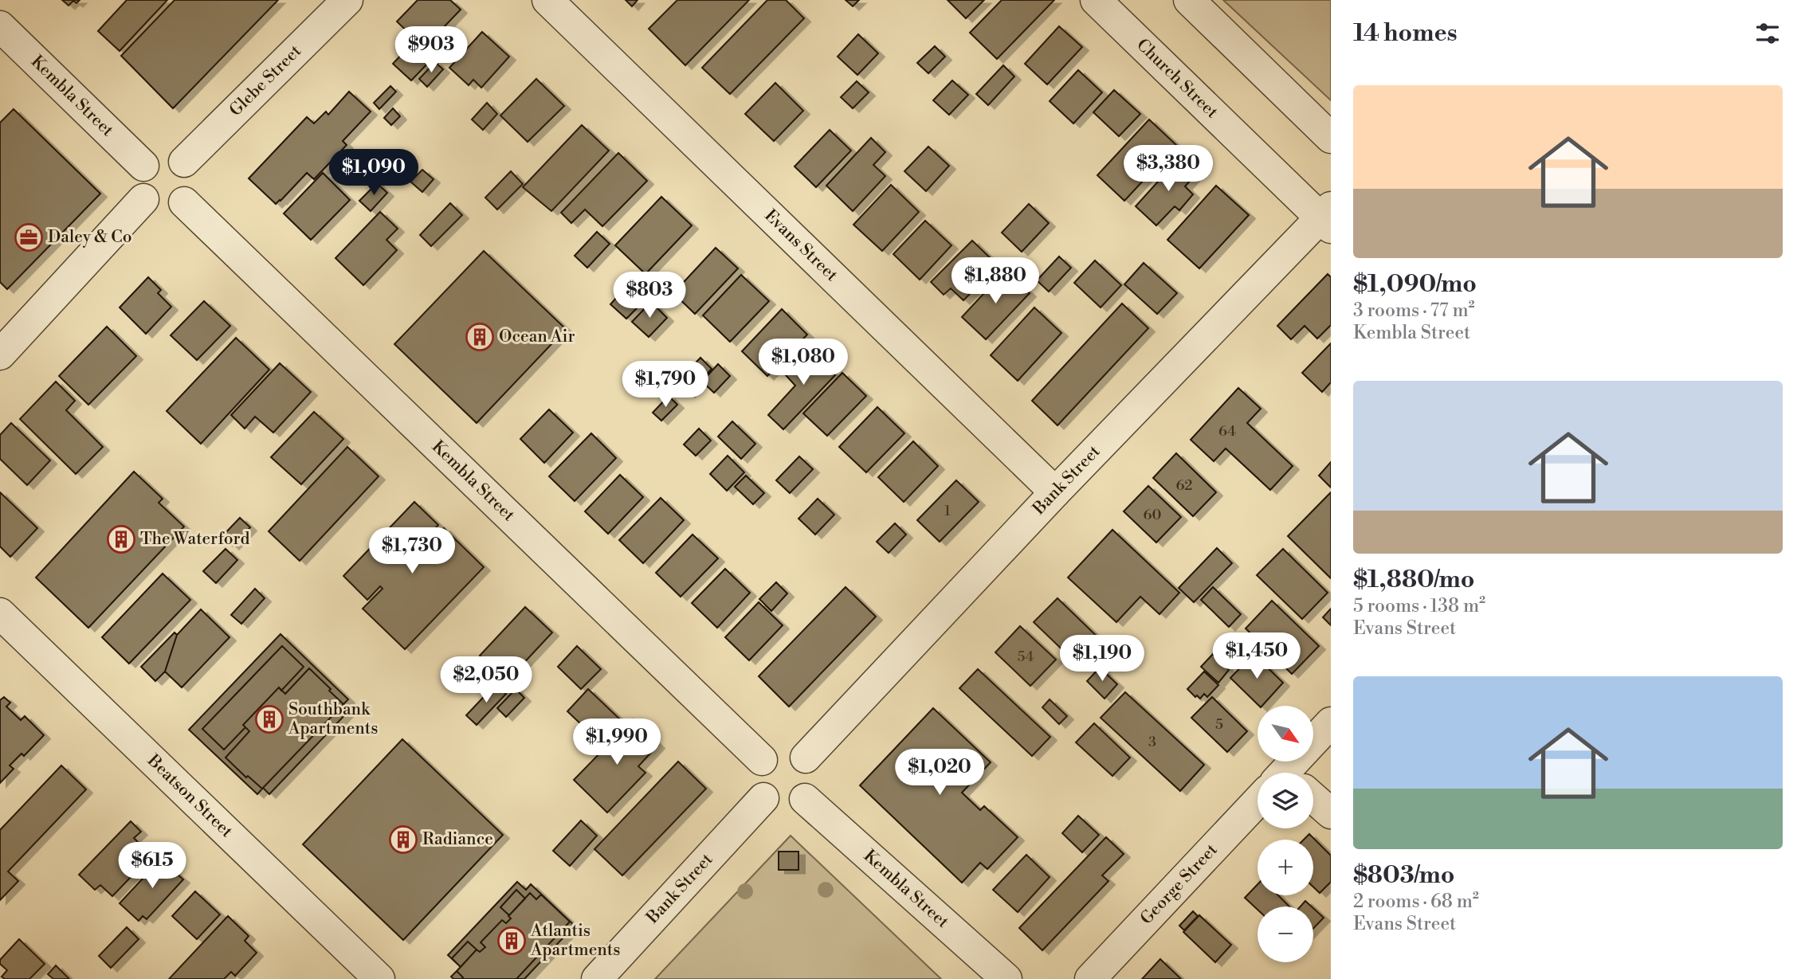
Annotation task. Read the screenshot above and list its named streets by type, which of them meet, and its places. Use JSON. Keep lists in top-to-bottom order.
{
  "streets": {
    "street": [
      "Church Street",
      "Glebe Street",
      "Kembla Street",
      "Evans Street",
      "Bank Street",
      "Beatson Street",
      "George Street"
    ]
  },
  "crossings": [
    ["Church Street", "Bank Street"],
    ["Glebe Street", "Kembla Street"],
    ["Kembla Street", "Bank Street"],
    ["Evans Street", "Bank Street"]
  ],
  "places": {
    "office": ["Daley & Co"],
    "building": [
      "Ocean Air",
      "The Waterford",
      "Southbank Apartments",
      "Radiance",
      "Atlantis Apartments"
    ]
  },
  "house_numbers": [
    "64",
    "62",
    "1",
    "60",
    "54",
    "5",
    "3"
  ],
  "north": "bottom right",
  "page": {
    "heading": "14 homes",
    "price": [
      "$903",
      "$3,380",
      "$1,090",
      "$1,880",
      "$803",
      "$1,080",
      "$1,790",
      "$1,730",
      "$1,450",
      "$1,190",
      "$2,050",
      "$1,990",
      "$1,020",
      "$615"
    ],
    "list": [
      {
        "name": "$1,090/mo",
        "note": "3 rooms · 77 m² · Kembla Street"
      },
      {
        "name": "$1,880/mo",
        "note": "5 rooms · 138 m² · Evans Street"
      },
      {
        "name": "$803/mo",
        "note": "2 rooms · 68 m² · Evans Street"
      }
    ],
    "map_buttons": ["+", "−"]
  }
}
